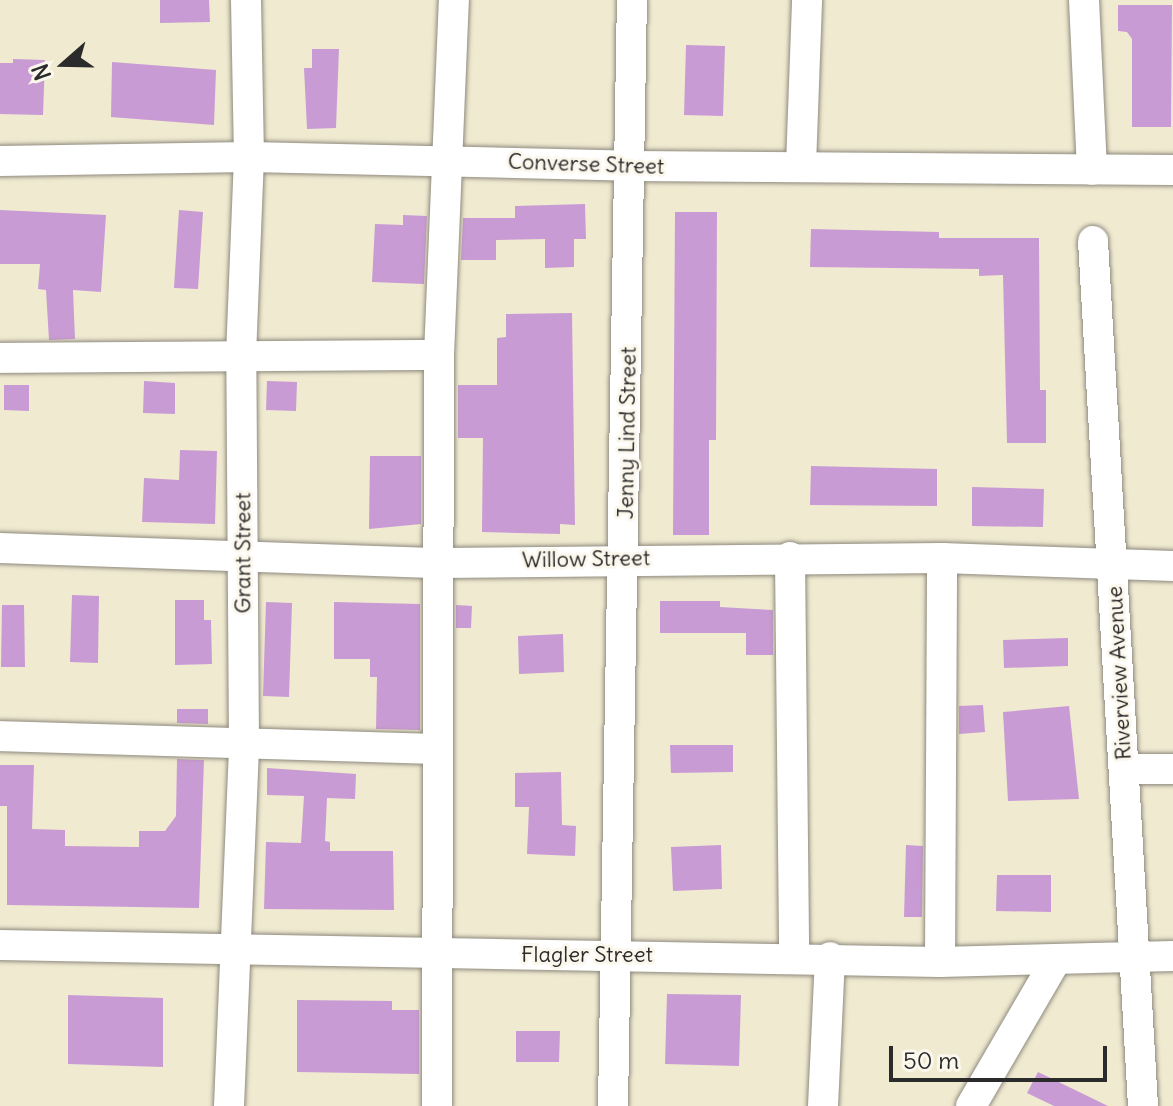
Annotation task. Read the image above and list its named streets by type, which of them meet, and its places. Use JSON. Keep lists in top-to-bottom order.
{
  "streets": {
    "street": [
      "Converse Street",
      "Jenny Lind Street",
      "Grant Street",
      "Willow Street",
      "Riverview Avenue",
      "Flagler Street"
    ]
  },
  "crossings": [
    ["Converse Street", "Jenny Lind Street"],
    ["Converse Street", "Grant Street"],
    ["Jenny Lind Street", "Willow Street"],
    ["Jenny Lind Street", "Flagler Street"],
    ["Grant Street", "Willow Street"],
    ["Grant Street", "Flagler Street"],
    ["Willow Street", "Riverview Avenue"],
    ["Riverview Avenue", "Flagler Street"]
  ],
  "scale_bar": "50 m",
  "north": "left"
}
